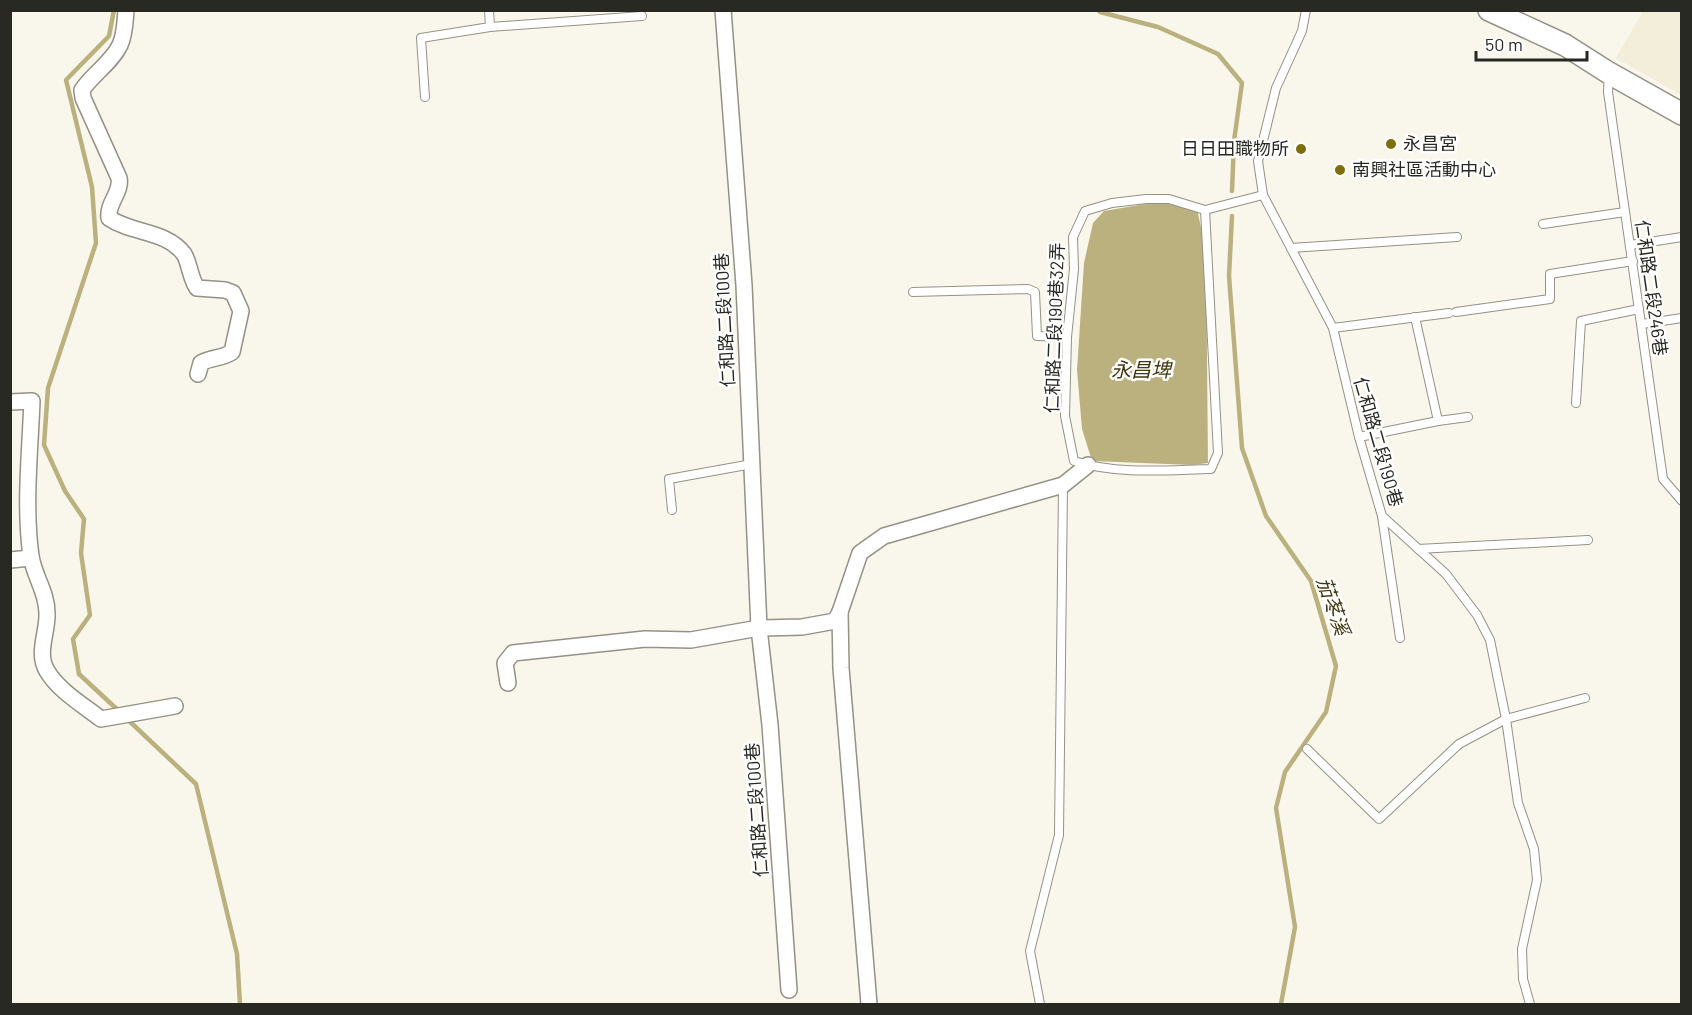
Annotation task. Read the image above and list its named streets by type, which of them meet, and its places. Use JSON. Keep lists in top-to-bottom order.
{
  "streets": {
    "street": ["仁和路二段100巷"],
    "lane": ["仁和路二段246巷", "仁和路二段190巷32弄", "仁和路二段190巷"]
  },
  "water": ["永昌埤", "茄苳溪"],
  "places": ["永昌宮", "日日田職物所", "南興社區活動中心"],
  "scale_bar": "50 m"
}
